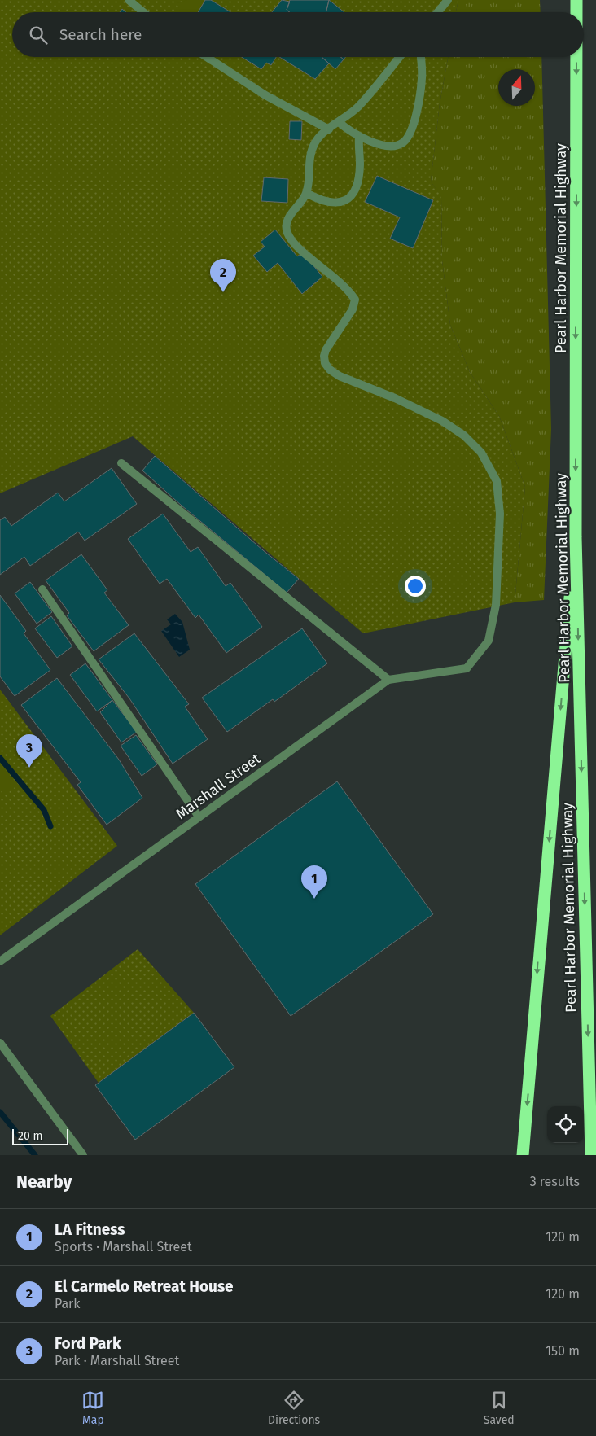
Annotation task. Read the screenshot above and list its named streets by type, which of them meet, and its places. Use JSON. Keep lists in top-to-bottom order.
{
  "streets": {
    "highway": ["Pearl Harbor Memorial Highway"],
    "street": ["Marshall Street"]
  },
  "scale_bar": "20 m",
  "north": "top",
  "page": {
    "search": "Search here",
    "pins": ["2", "3", "1"],
    "scale": "20 m",
    "heading": ["Nearby", "3 results"],
    "list": [
      {
        "mark": "1",
        "name": "LA Fitness",
        "note": "Sports · Marshall Street",
        "value": "120 m"
      },
      {
        "mark": "2",
        "name": "El Carmelo Retreat House",
        "note": "Park",
        "value": "120 m"
      },
      {
        "mark": "3",
        "name": "Ford Park",
        "note": "Park · Marshall Street",
        "value": "150 m"
      }
    ],
    "nav": ["Map", "Directions", "Saved"]
  }
}
